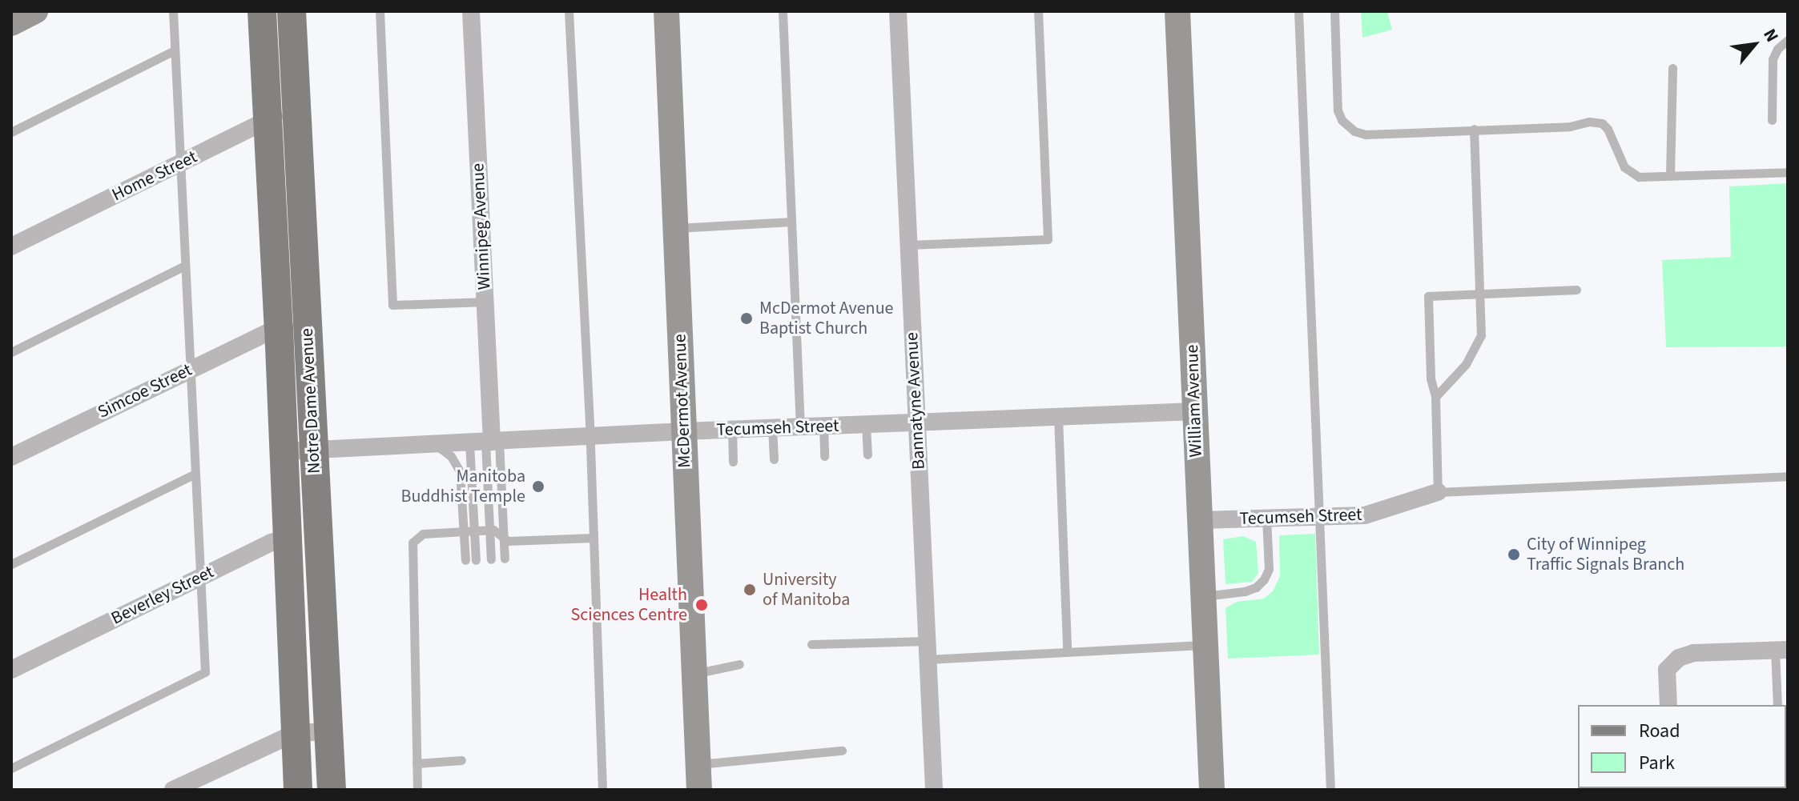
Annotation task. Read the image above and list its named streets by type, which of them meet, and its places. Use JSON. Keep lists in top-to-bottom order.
{
  "streets": {
    "main road": ["Notre Dame Avenue", "McDermot Avenue", "William Avenue"],
    "street": [
      "Home Street",
      "Winnipeg Avenue",
      "Simcoe Street",
      "Bannatyne Avenue",
      "Tecumseh Street",
      "Beverley Street"
    ]
  },
  "crossings": [
    ["Home Street", "Notre Dame Avenue"],
    ["Winnipeg Avenue", "Tecumseh Street"],
    ["Simcoe Street", "Notre Dame Avenue"],
    ["Notre Dame Avenue", "Tecumseh Street"],
    ["Notre Dame Avenue", "Beverley Street"],
    ["McDermot Avenue", "Tecumseh Street"],
    ["Bannatyne Avenue", "Tecumseh Street"],
    ["William Avenue", "Tecumseh Street"]
  ],
  "places": [
    "McDermot Avenue Baptist Church",
    "Manitoba Buddhist Temple",
    "City of Winnipeg Traffic Signals Branch",
    "University of Manitoba",
    "Health Sciences Centre"
  ],
  "legend": ["Road", "Park"],
  "north": "top right"
}
